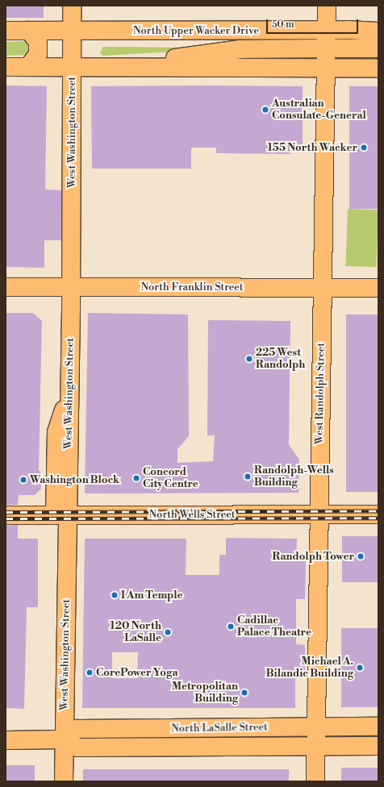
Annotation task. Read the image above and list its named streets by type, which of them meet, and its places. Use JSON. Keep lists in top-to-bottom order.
{
  "streets": {
    "main road": [
      "North Upper Wacker Drive",
      "West Washington Street",
      "North Franklin Street",
      "West Randolph Street",
      "North Wells Street",
      "North LaSalle Street"
    ]
  },
  "crossings": [
    ["North Upper Wacker Drive", "West Washington Street"],
    ["North Upper Wacker Drive", "West Randolph Street"],
    ["West Washington Street", "North Franklin Street"],
    ["West Washington Street", "North Wells Street"],
    ["West Washington Street", "North LaSalle Street"],
    ["North Franklin Street", "West Randolph Street"],
    ["West Randolph Street", "North Wells Street"],
    ["West Randolph Street", "North LaSalle Street"]
  ],
  "places": [
    "Australian Consulate-General",
    "155 North Wacker",
    "225 West Randolph",
    "Randolph-Wells Building",
    "Concord City Centre",
    "Washington Block",
    "Randolph Tower",
    "I Am Temple",
    "Cadillac Palace Theatre",
    "120 North LaSalle",
    "Michael A. Bilandic Building",
    "CorePower Yoga",
    "Metropolitan Building"
  ],
  "scale_bar": "50 m"
}
